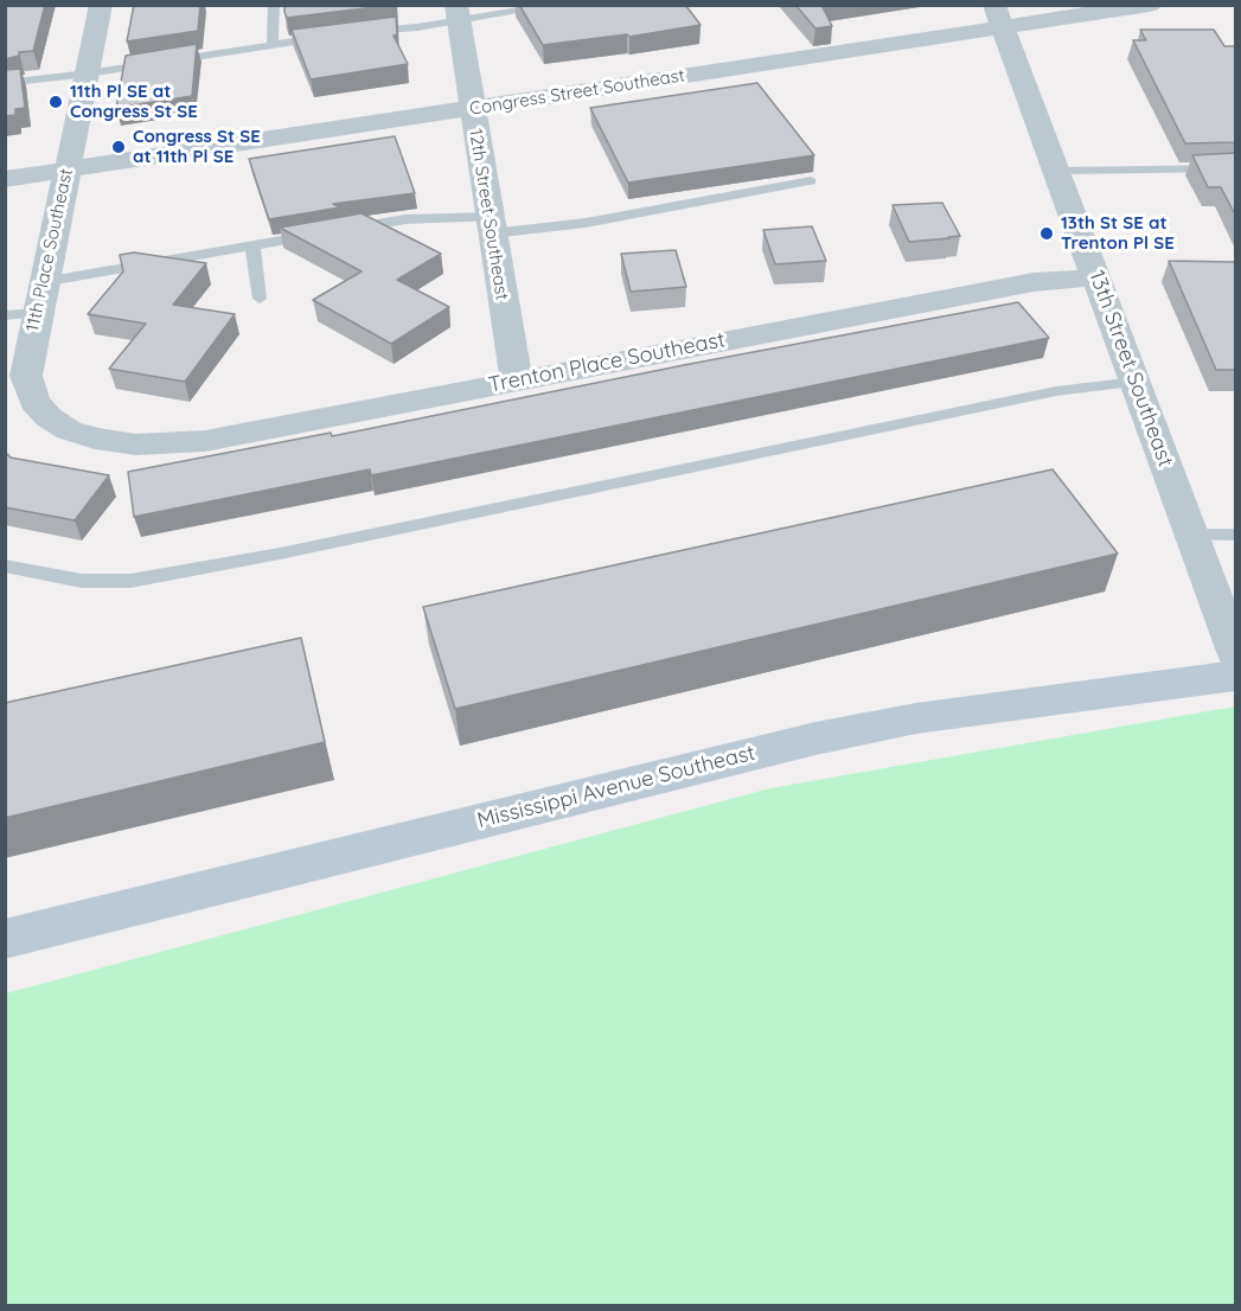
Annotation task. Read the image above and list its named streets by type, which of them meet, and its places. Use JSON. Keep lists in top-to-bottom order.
{
  "streets": {
    "main road": ["Mississippi Avenue Southeast"],
    "street": [
      "Congress Street Southeast",
      "12th Street Southeast",
      "11th Place Southeast",
      "Trenton Place Southeast",
      "13th Street Southeast"
    ]
  },
  "crossings": [
    ["Congress Street Southeast", "12th Street Southeast"],
    ["Congress Street Southeast", "11th Place Southeast"],
    ["Congress Street Southeast", "13th Street Southeast"],
    ["12th Street Southeast", "Trenton Place Southeast"],
    ["11th Place Southeast", "Trenton Place Southeast"],
    ["Trenton Place Southeast", "13th Street Southeast"]
  ],
  "places": ["11th Pl SE at Congress St SE", "Congress St SE at 11th Pl SE", "13th St SE at Trenton Pl SE"]
}
